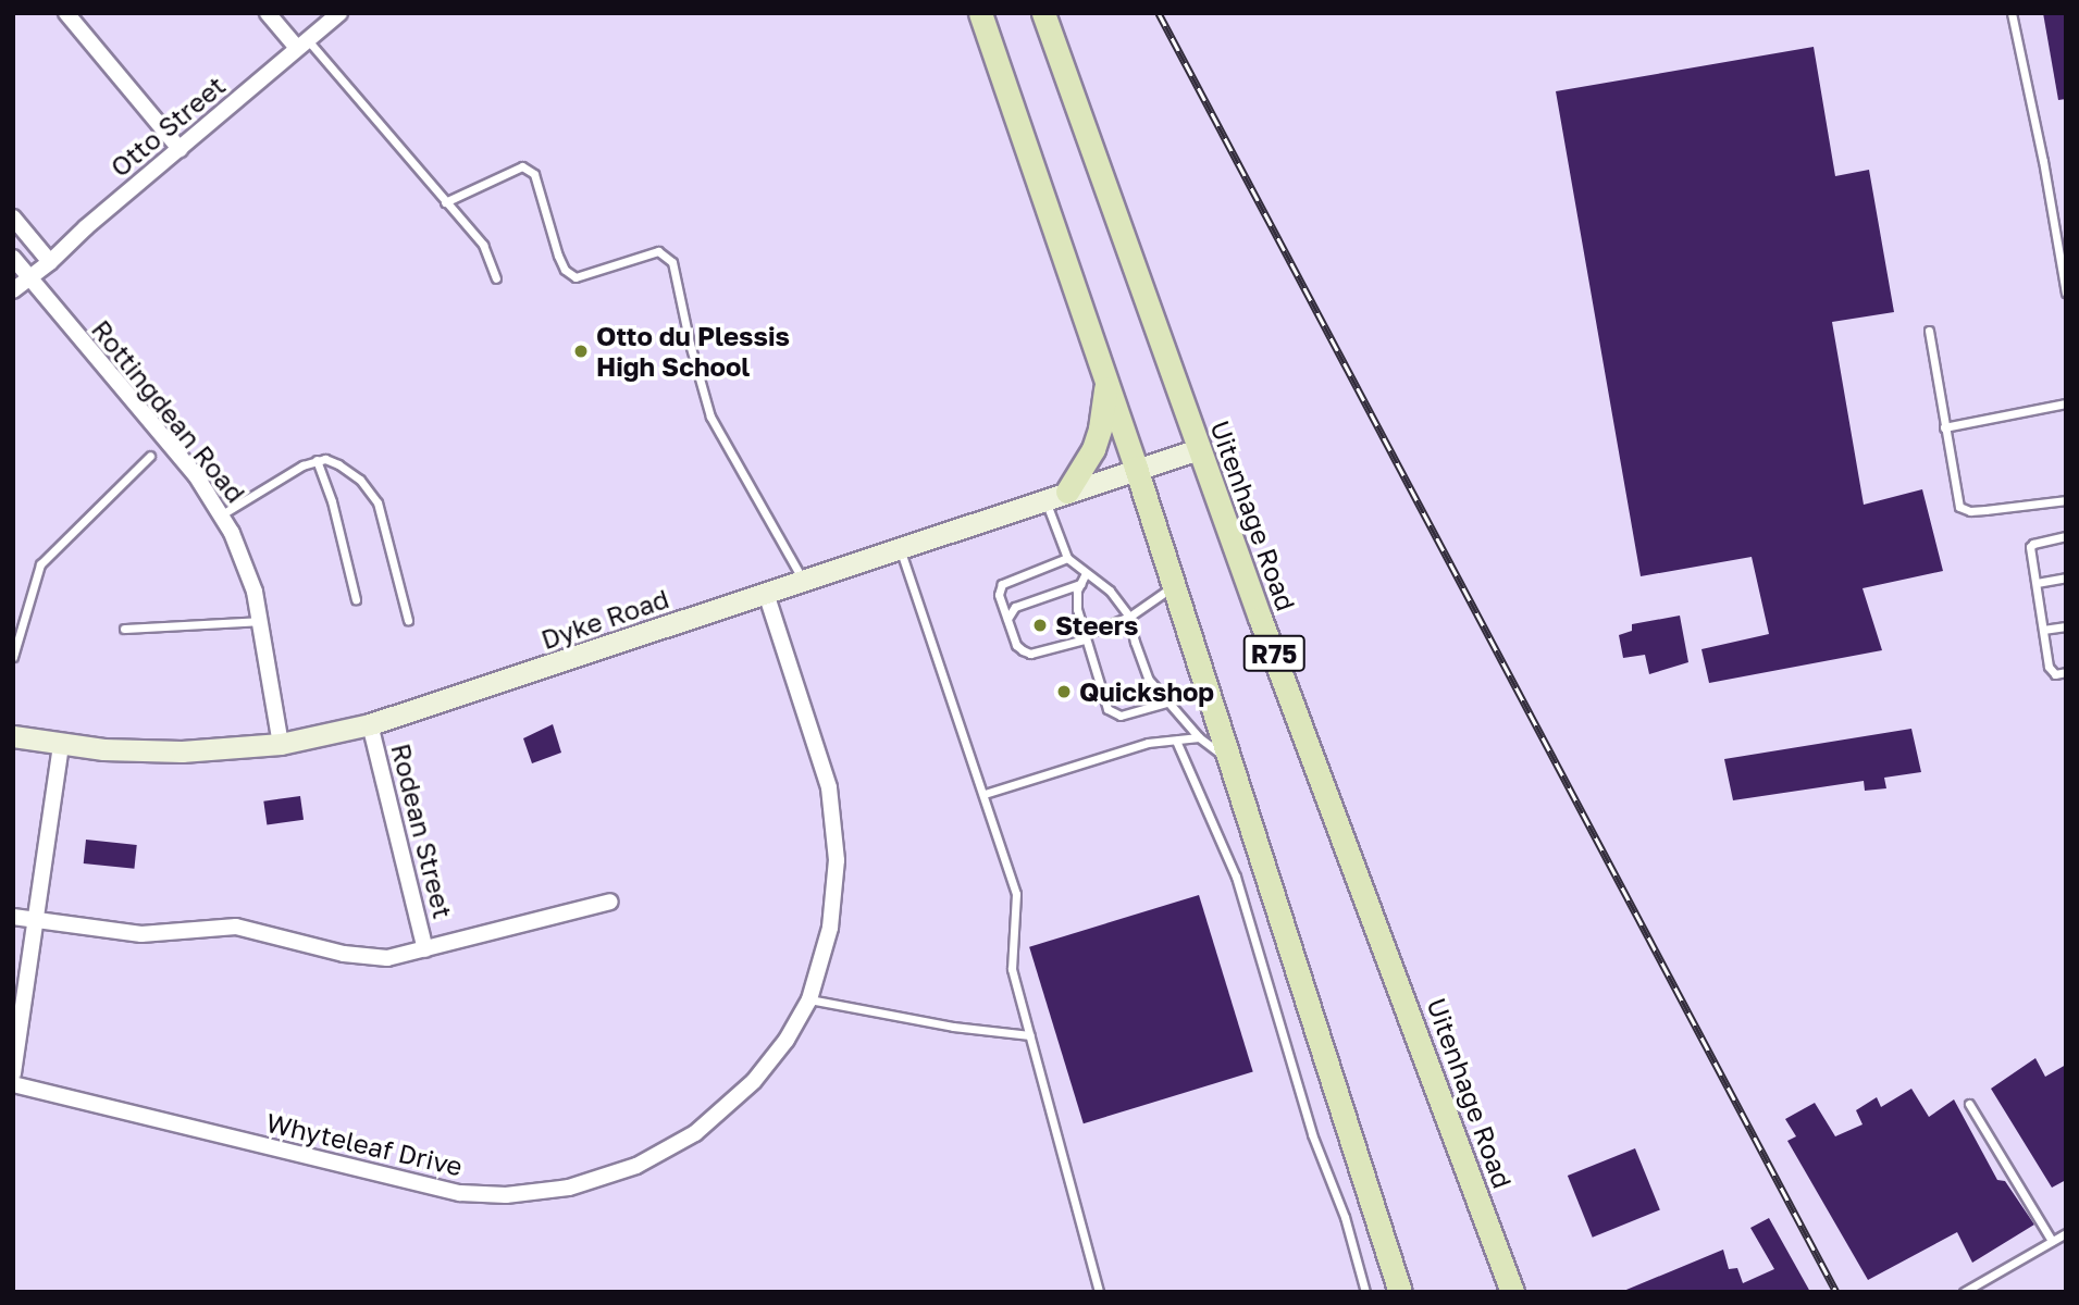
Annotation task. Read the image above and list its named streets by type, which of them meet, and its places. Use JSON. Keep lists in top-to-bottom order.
{
  "streets": {
    "main road": ["Uitenhage Road", "R75"],
    "street": [
      "Otto Street",
      "Rottingdean Road",
      "Dyke Road",
      "Rodean Street",
      "Whyteleaf Drive"
    ]
  },
  "crossings": [
    ["Otto Street", "Rottingdean Road"],
    ["Rottingdean Road", "Dyke Road"],
    ["Uitenhage Road", "Dyke Road"],
    ["Dyke Road", "R75"],
    ["Dyke Road", "Rodean Street"],
    ["Dyke Road", "Whyteleaf Drive"]
  ],
  "places": ["Otto du Plessis High School", "Steers", "Quickshop"]
}
